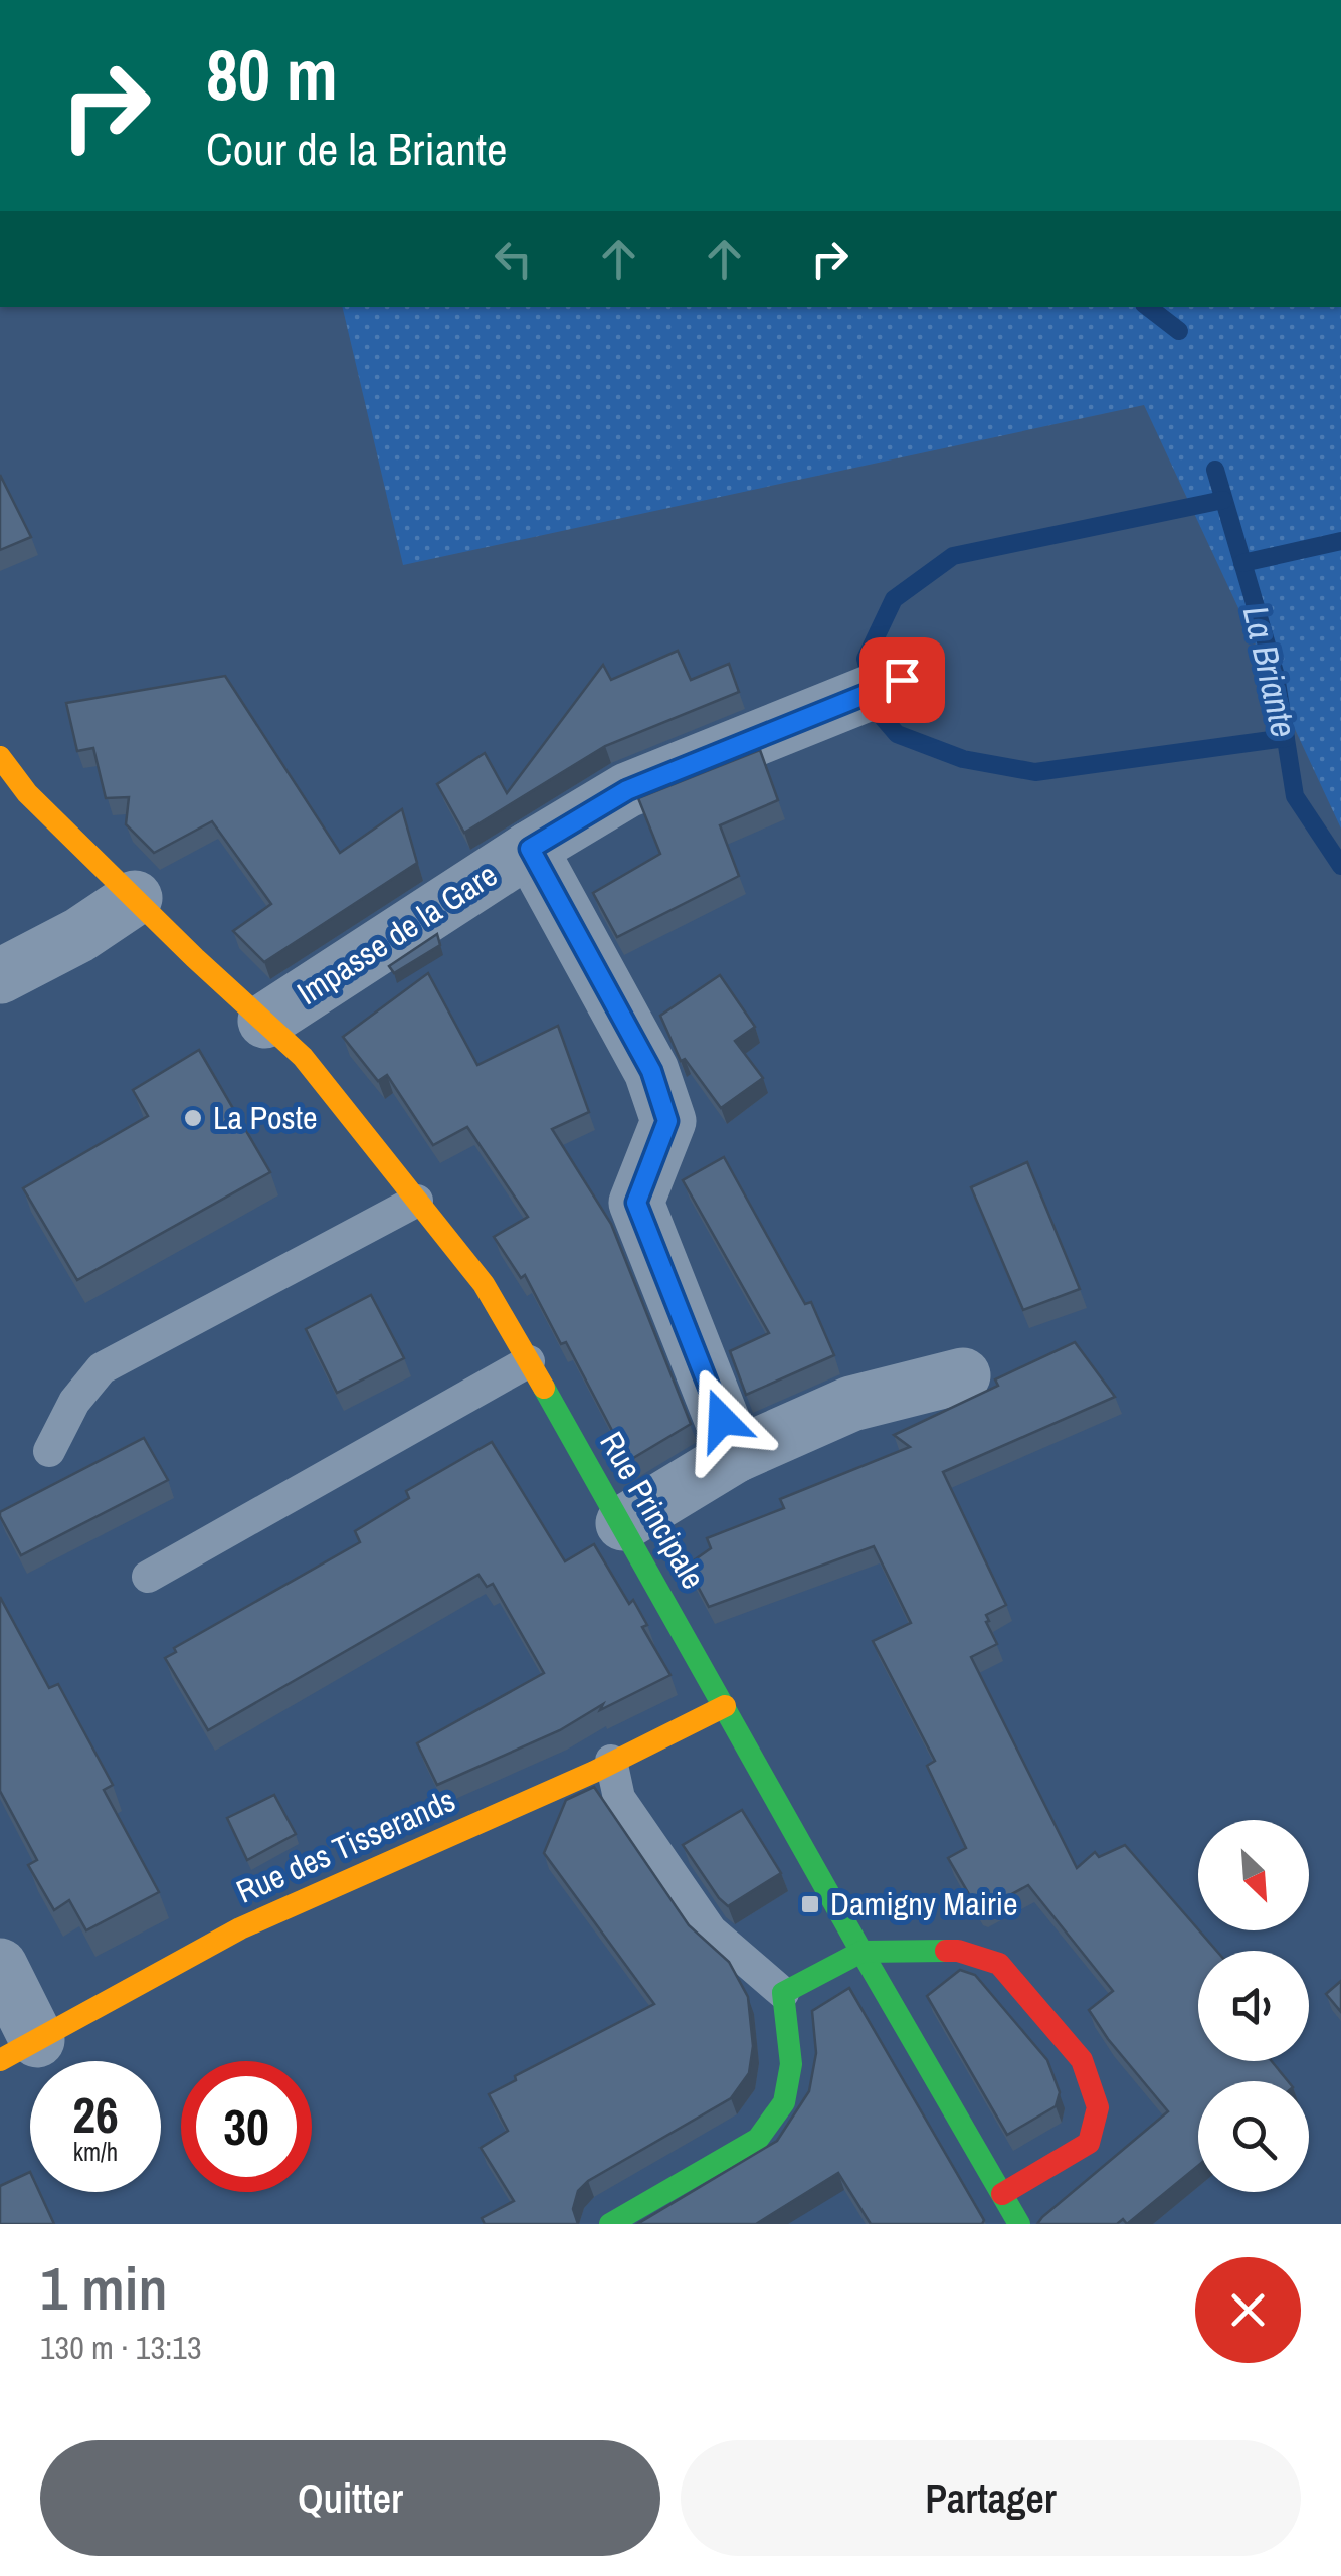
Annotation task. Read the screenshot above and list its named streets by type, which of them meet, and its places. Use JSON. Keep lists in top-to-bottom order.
{
  "streets": {
    "street": ["Impasse de la Gare", "Rue Principale", "Rue des Tisserands"]
  },
  "crossings": [
    ["Impasse de la Gare", "Rue Principale"],
    ["Rue Principale", "Rue des Tisserands"]
  ],
  "water": ["La Briante"],
  "places": {
    "other": ["La Poste"],
    "transit": ["Damigny Mairie"]
  },
  "north": "bottom right",
  "page": {
    "turn": ["80 m", "Cour de la Briante"],
    "speed": "26 km/h",
    "limit": "30",
    "heading": ["1 min", "130 m · 13:13"],
    "buttons": ["Quitter", "Partager"]
  }
}
